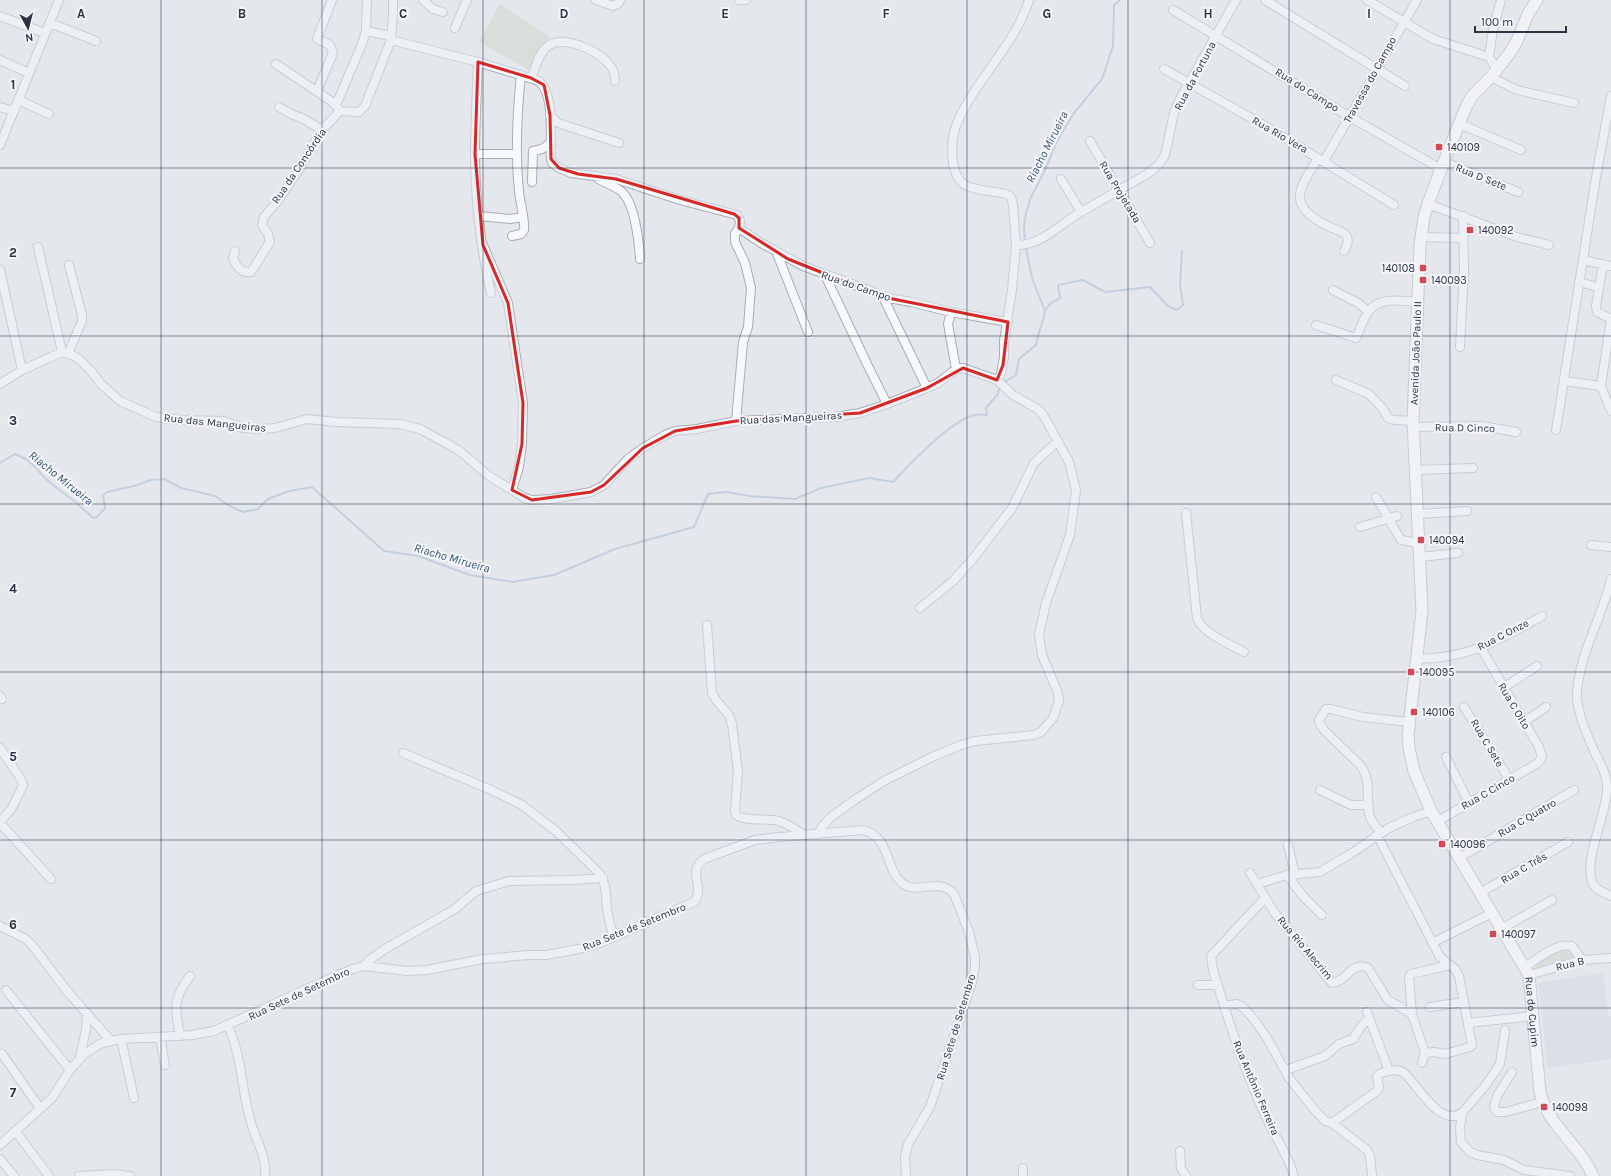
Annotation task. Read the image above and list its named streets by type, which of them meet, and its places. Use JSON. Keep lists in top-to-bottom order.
{
  "streets": {
    "main road": ["Avenida João Paulo II", "Rua do Cupim"],
    "street": [
      "Rua da Fortuna",
      "Travessa do Campo",
      "Rua do Campo",
      "Rua Rio Vera",
      "Rua da Concórdia",
      "Rua D Sete",
      "Rua Projetada",
      "Rua das Mangueiras",
      "Rua D Cinco",
      "Rua C Onze",
      "Rua C Oito",
      "Rua C Sete",
      "Rua C Cinco",
      "Rua C Quatro",
      "Rua C Três",
      "Rua Sete de Setembro",
      "Rua Rio Alecrim",
      "Rua B",
      "Rua Antônio Ferreira"
    ]
  },
  "crossings": [
    ["Rua da Fortuna", "Rua do Campo"],
    ["Rua da Fortuna", "Rua Rio Vera"],
    ["Rua da Fortuna", "Rua Projetada"],
    ["Travessa do Campo", "Rua do Campo"],
    ["Travessa do Campo", "Rua Rio Vera"],
    ["Rua do Campo", "Rua D Sete"],
    ["Rua do Campo", "Avenida João Paulo II"],
    ["Rua D Sete", "Avenida João Paulo II"],
    ["Avenida João Paulo II", "Rua D Cinco"],
    ["Avenida João Paulo II", "Rua C Onze"],
    ["Avenida João Paulo II", "Rua do Cupim"],
    ["Rua C Onze", "Rua C Oito"],
    ["Rua C Oito", "Rua C Cinco"],
    ["Rua C Sete", "Rua C Cinco"],
    ["Rua C Cinco", "Rua do Cupim"],
    ["Rua C Quatro", "Rua do Cupim"],
    ["Rua C Três", "Rua do Cupim"],
    ["Rua Rio Alecrim", "Rua Antônio Ferreira"],
    ["Rua B", "Rua do Cupim"]
  ],
  "water": ["Riacho Mirueira"],
  "places": {
    "transit": [
      "140109",
      "140092",
      "140108",
      "140093",
      "140094",
      "140095",
      "140106",
      "140096",
      "140097",
      "140098"
    ]
  },
  "scale_bar": "100 m",
  "north": "bottom",
  "grid": {
    "columns": [
      "A",
      "B",
      "C",
      "D",
      "E",
      "F",
      "G",
      "H",
      "I"
    ],
    "rows": [
      "1",
      "2",
      "3",
      "4",
      "5",
      "6",
      "7"
    ]
  }
}
